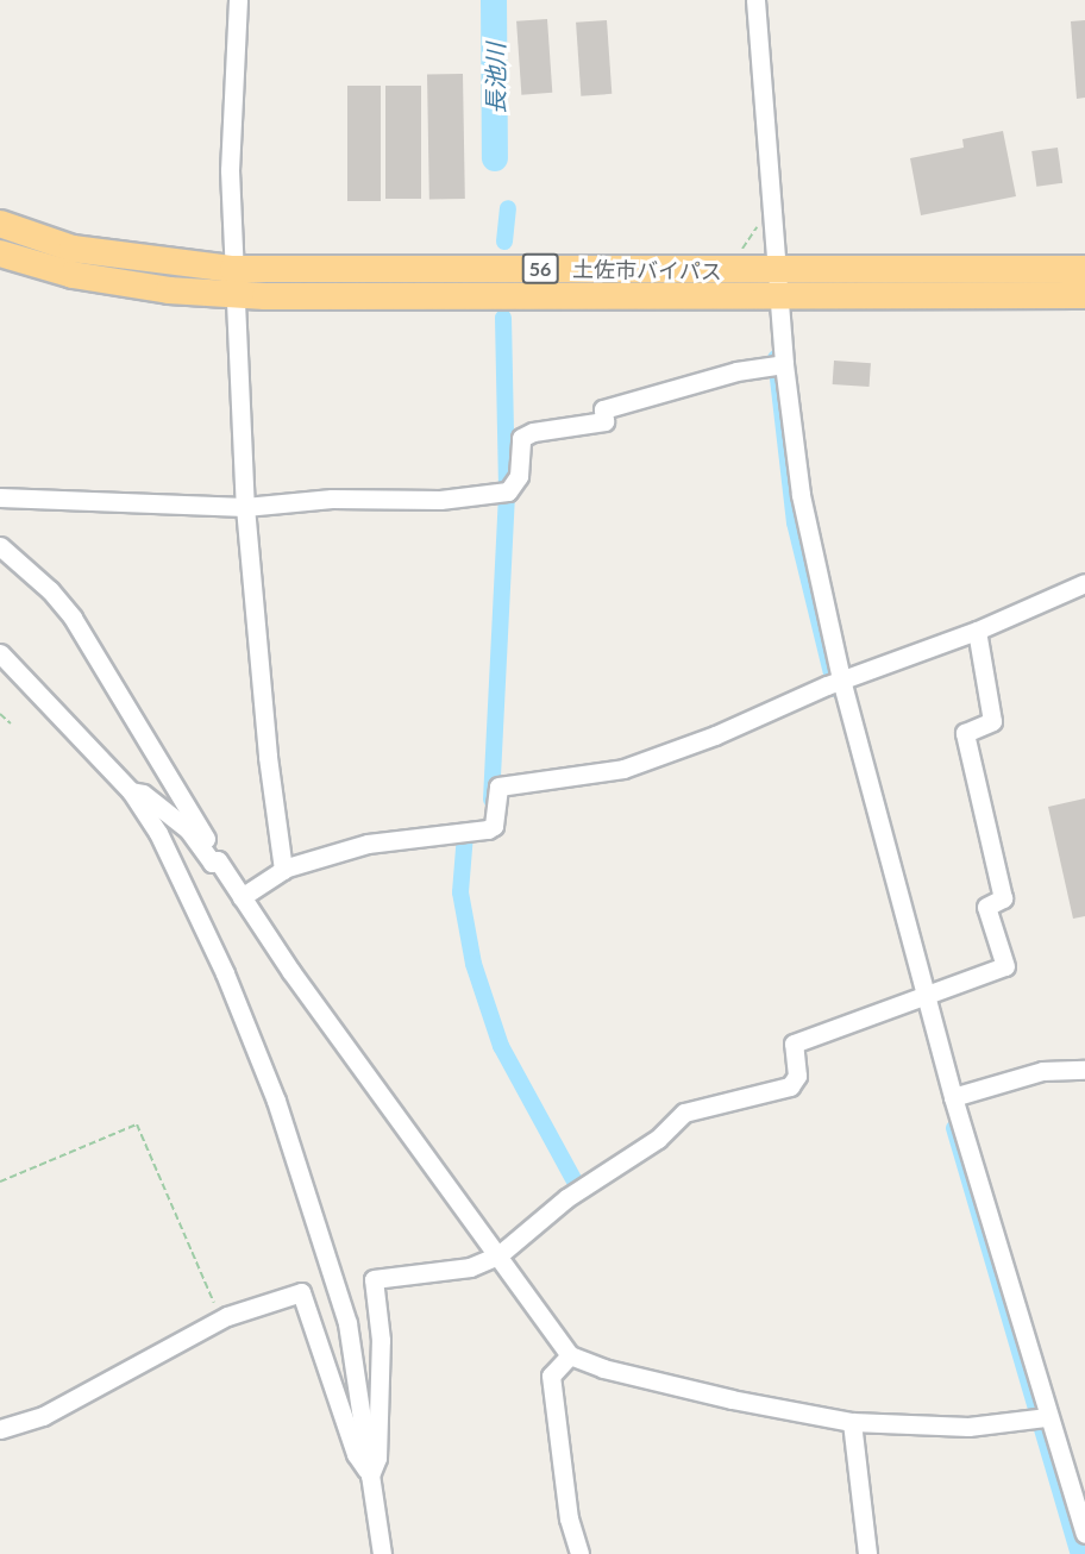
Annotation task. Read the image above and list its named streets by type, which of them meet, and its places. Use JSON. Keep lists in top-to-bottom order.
{
  "streets": {
    "highway": ["56", "土佐市バイパス"]
  },
  "water": ["長池川"]
}
